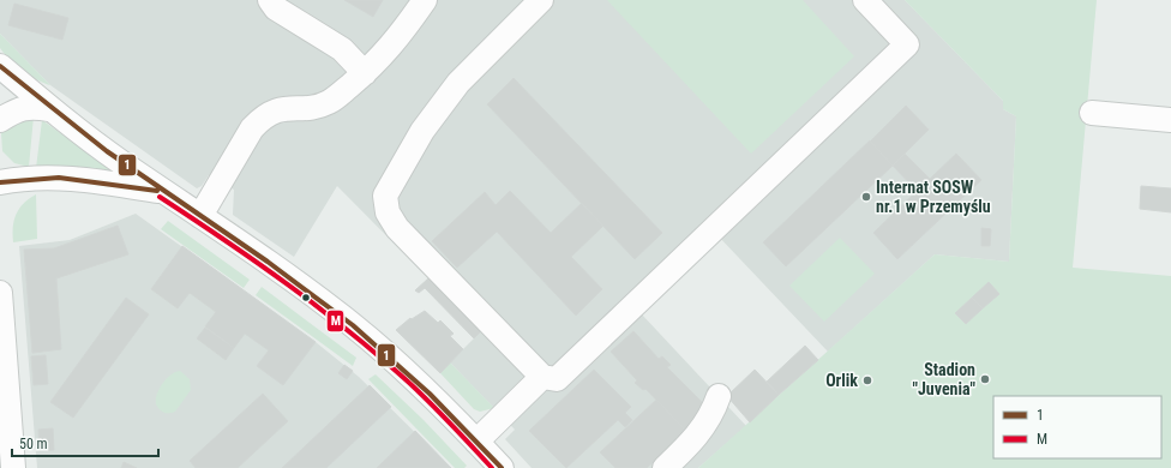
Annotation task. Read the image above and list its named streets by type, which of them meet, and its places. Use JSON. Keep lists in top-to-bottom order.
{
  "places": ["Internat SOSW nr.1 w Przemyślu", "Stadion \"Juvenia\"", "Orlik"],
  "lines": ["transit line 1", "transit line M"],
  "legend": ["1", "M"],
  "scale_bar": "50 m"
}
